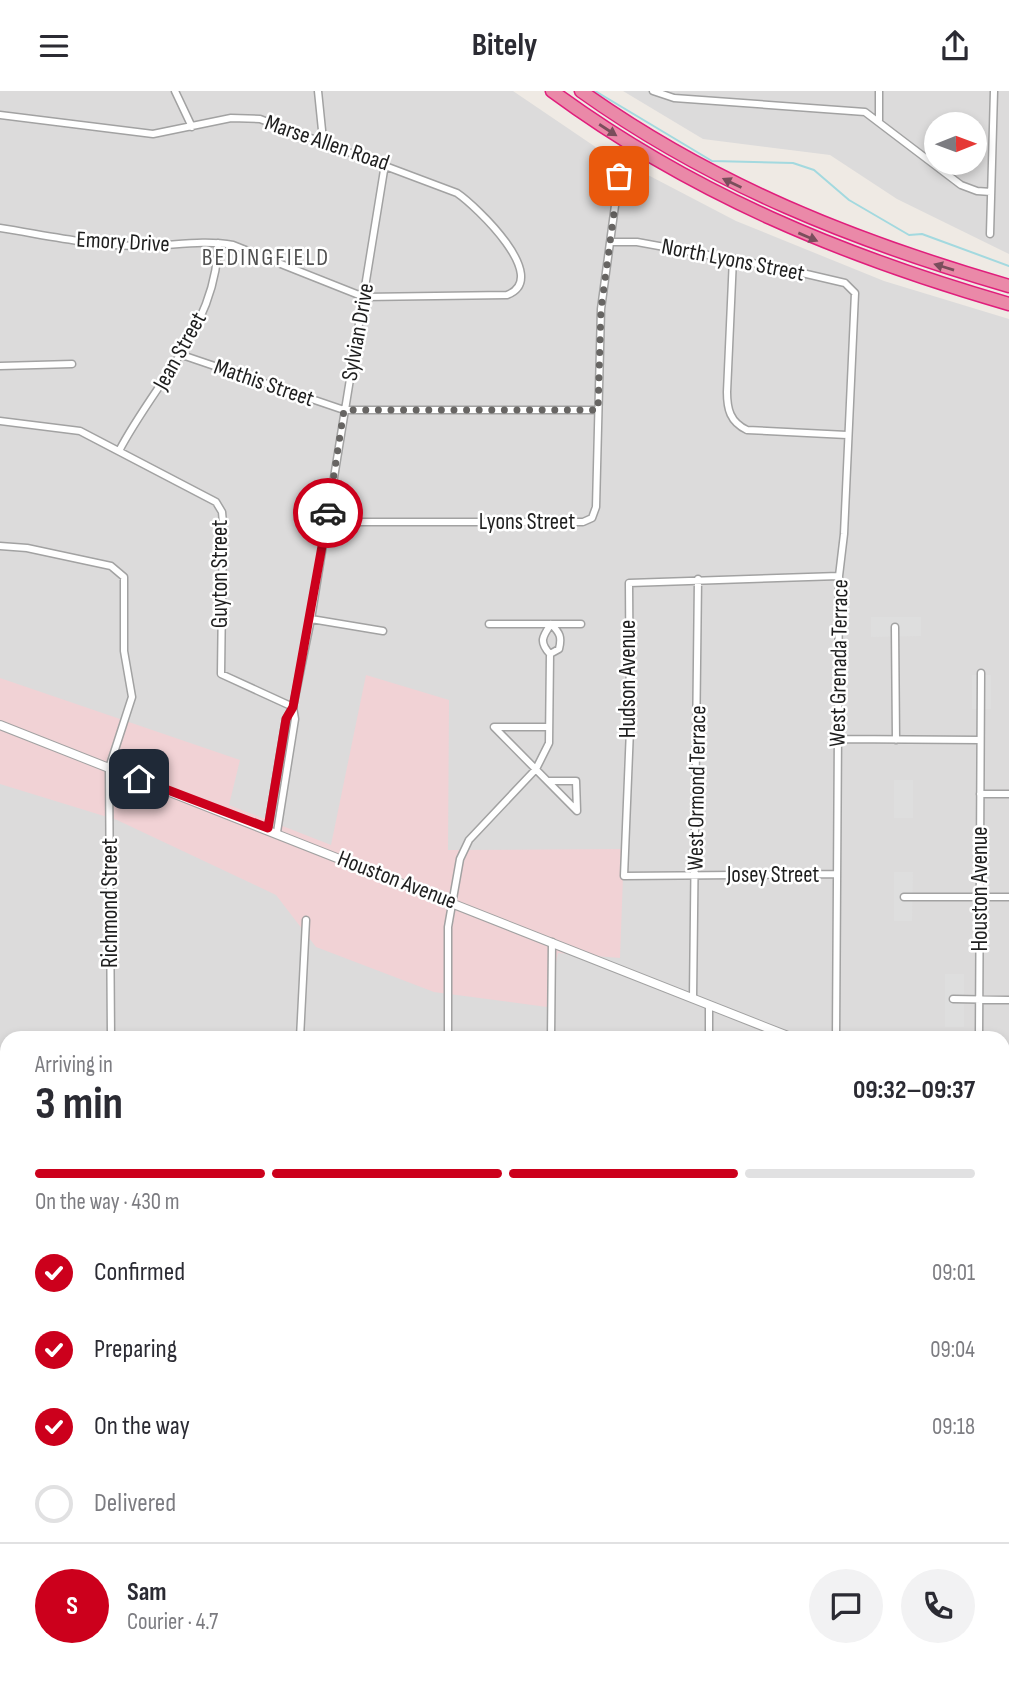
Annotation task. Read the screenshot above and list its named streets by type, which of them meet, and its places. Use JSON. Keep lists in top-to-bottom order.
{
  "streets": {
    "street": [
      "Marse Allen Road",
      "Emory Drive",
      "North Lyons Street",
      "Sylvian Drive",
      "Jean Street",
      "Mathis Street",
      "Lyons Street",
      "Guyton Street",
      "West Grenada Terrace",
      "Hudson Avenue",
      "West Ormond Terrace",
      "Josey Street",
      "Houston Avenue",
      "Richmond Street"
    ]
  },
  "crossings": [
    ["Marse Allen Road", "Emory Drive"],
    ["Marse Allen Road", "Sylvian Drive"],
    ["Emory Drive", "Sylvian Drive"],
    ["Emory Drive", "Jean Street"],
    ["North Lyons Street", "Lyons Street"],
    ["North Lyons Street", "West Grenada Terrace"],
    ["Sylvian Drive", "Mathis Street"],
    ["Sylvian Drive", "Lyons Street"],
    ["Sylvian Drive", "Guyton Street"],
    ["Sylvian Drive", "Houston Avenue"],
    ["Jean Street", "Mathis Street"],
    ["Jean Street", "Guyton Street"],
    ["Mathis Street", "Lyons Street"],
    ["West Grenada Terrace", "Josey Street"],
    ["Hudson Avenue", "West Ormond Terrace"],
    ["Hudson Avenue", "Josey Street"],
    ["West Ormond Terrace", "Josey Street"],
    ["West Ormond Terrace", "Houston Avenue"],
    ["Houston Avenue", "Richmond Street"]
  ],
  "districts": ["BEDINGFIELD"],
  "north": "right",
  "page": {
    "header": "Bitely",
    "heading": ["3 min", "Arriving in", "09:32–09:37"],
    "panel": ["Sam", "Courier · 4.7"],
    "bar": "On the way · 430 m",
    "list": [
      ["Confirmed", "09:01"],
      ["Preparing", "09:04"],
      ["On the way", "09:18"],
      "Delivered"
    ],
    "round": "S"
  }
}
